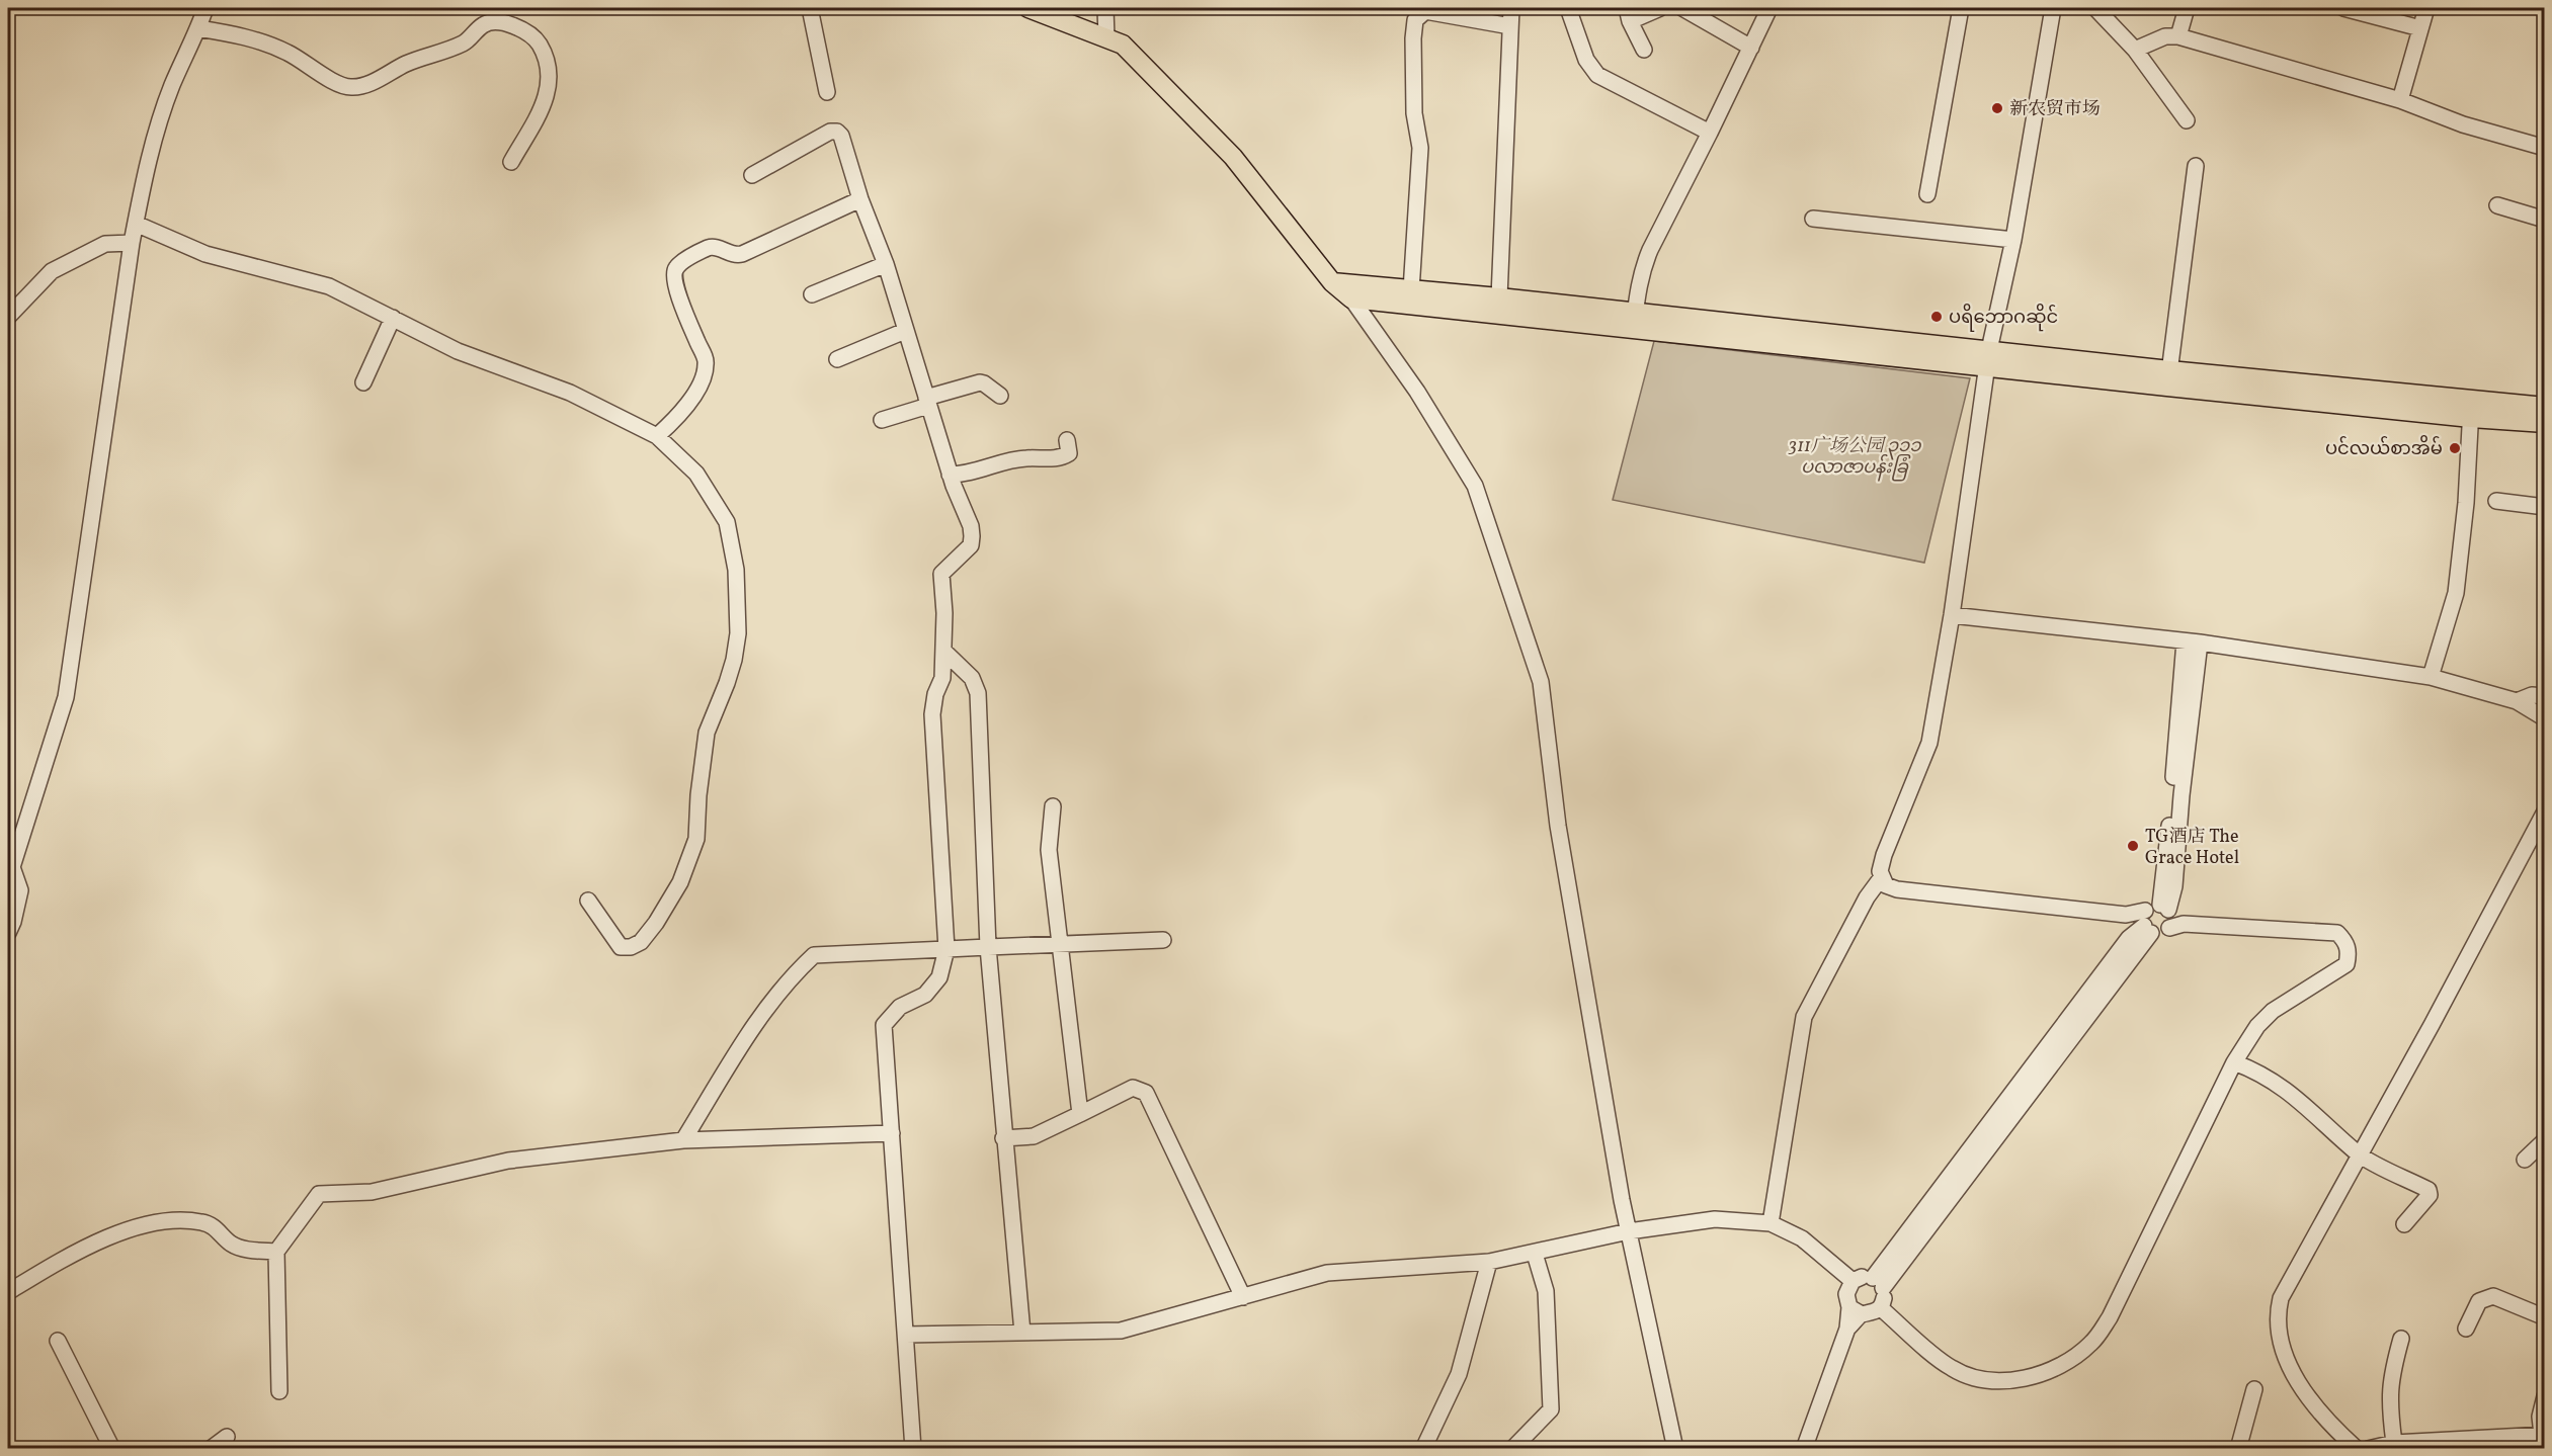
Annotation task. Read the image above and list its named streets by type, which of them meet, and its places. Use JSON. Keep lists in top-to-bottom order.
{
  "parks": ["311广场公园 ၃၁၁ ပလာဇာပန်းခြံ"],
  "places": [
    "新农贸市场",
    "ပရိဘောဂဆိုင်",
    "ပင်လယ်စာအိမ်",
    "TG酒店 The Grace Hotel"
  ]
}
